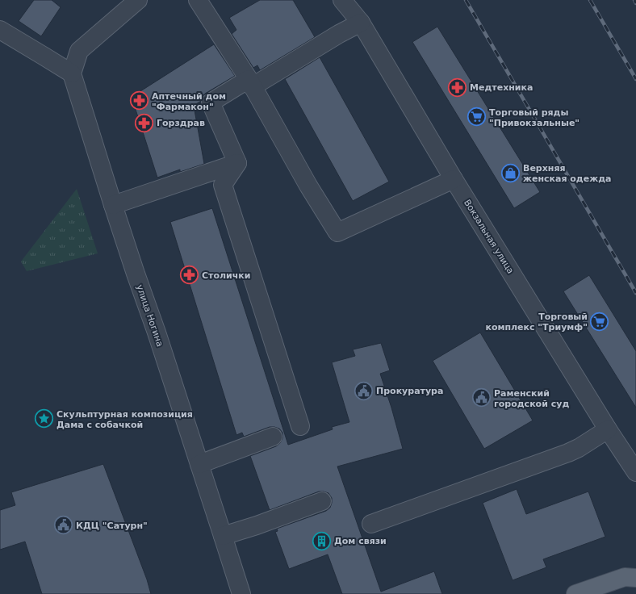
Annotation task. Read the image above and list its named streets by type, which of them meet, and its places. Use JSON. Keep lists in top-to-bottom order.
{
  "streets": {
    "street": ["Вокзальная улица", "улица Ногина"]
  },
  "places": {
    "pharmacy": [
      "Медтехника",
      "Аптечный дом \"Фармакон\"",
      "Горздрав",
      "Столички"
    ],
    "supermarket": ["Торговый ряды \"Привокзальные\"", "Торговый комплекс \"Триумф\""],
    "shop": ["Верхняя женская одежда"],
    "public building": ["Прокуратура", "Раменский городской суд", "КДЦ \"Сатурн\""],
    "place": ["Скульптурная композиция Дама с собачкой"],
    "building": ["Дом связи"]
  }
}
